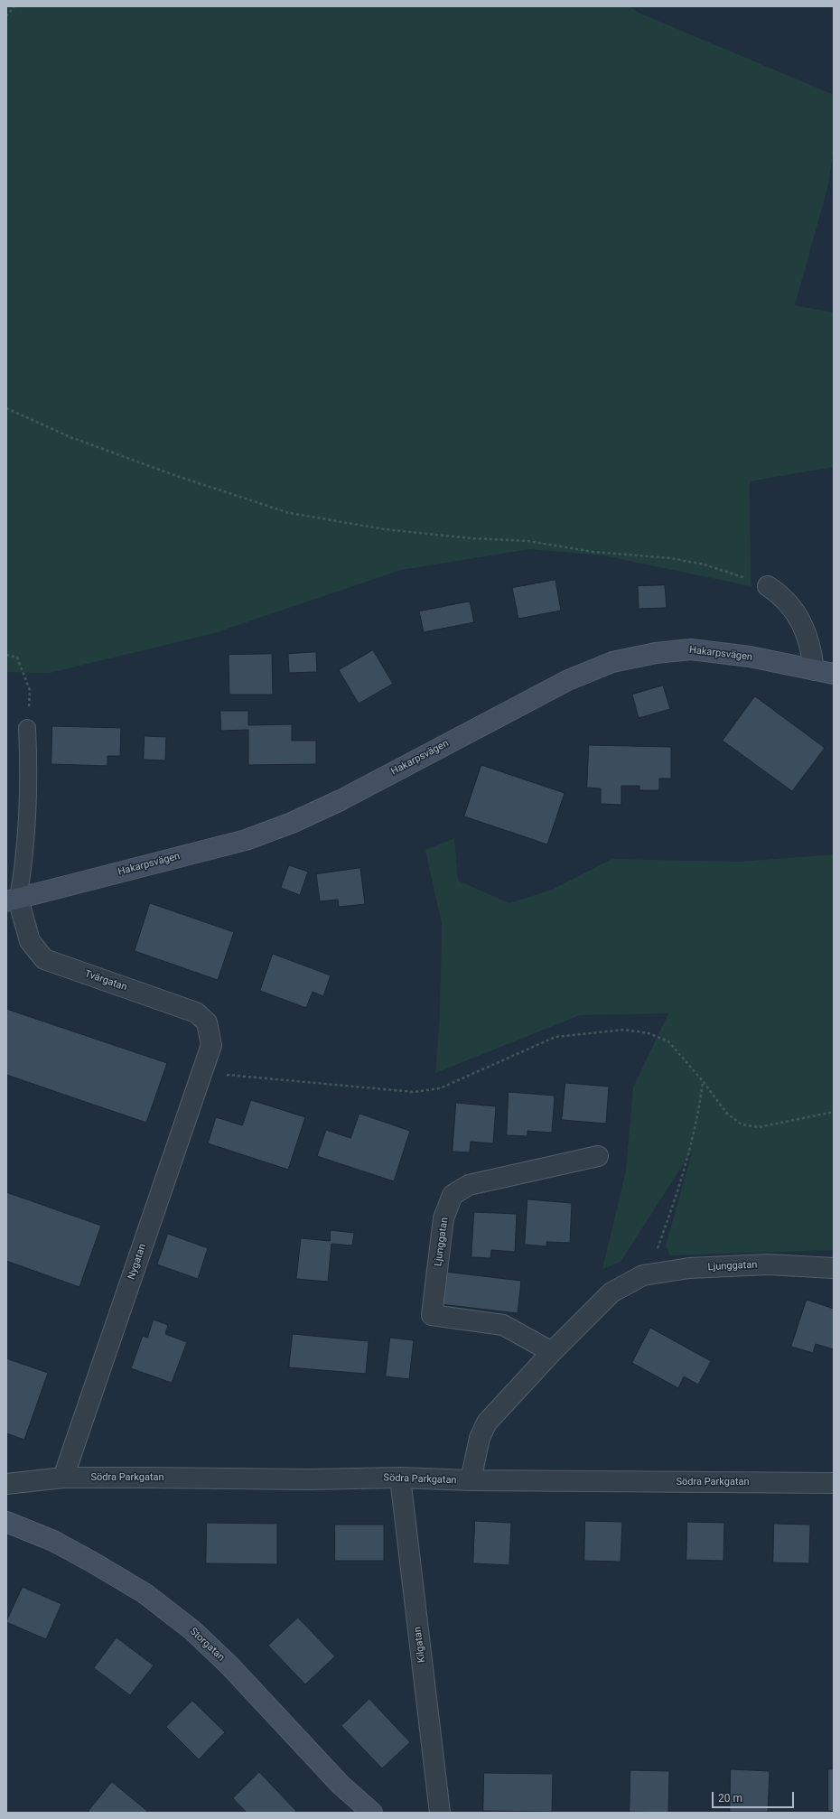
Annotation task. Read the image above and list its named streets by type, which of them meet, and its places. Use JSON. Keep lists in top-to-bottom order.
{
  "streets": {
    "street": [
      "Hakarpsvägen",
      "Tvärgatan",
      "Ljunggatan",
      "Nygatan",
      "Södra Parkgatan",
      "Storgatan",
      "Kilgatan"
    ]
  },
  "crossings": [
    ["Hakarpsvägen", "Tvärgatan"],
    ["Tvärgatan", "Nygatan"],
    ["Ljunggatan", "Södra Parkgatan"],
    ["Nygatan", "Södra Parkgatan"],
    ["Södra Parkgatan", "Kilgatan"]
  ],
  "scale_bar": "20 m"
}
